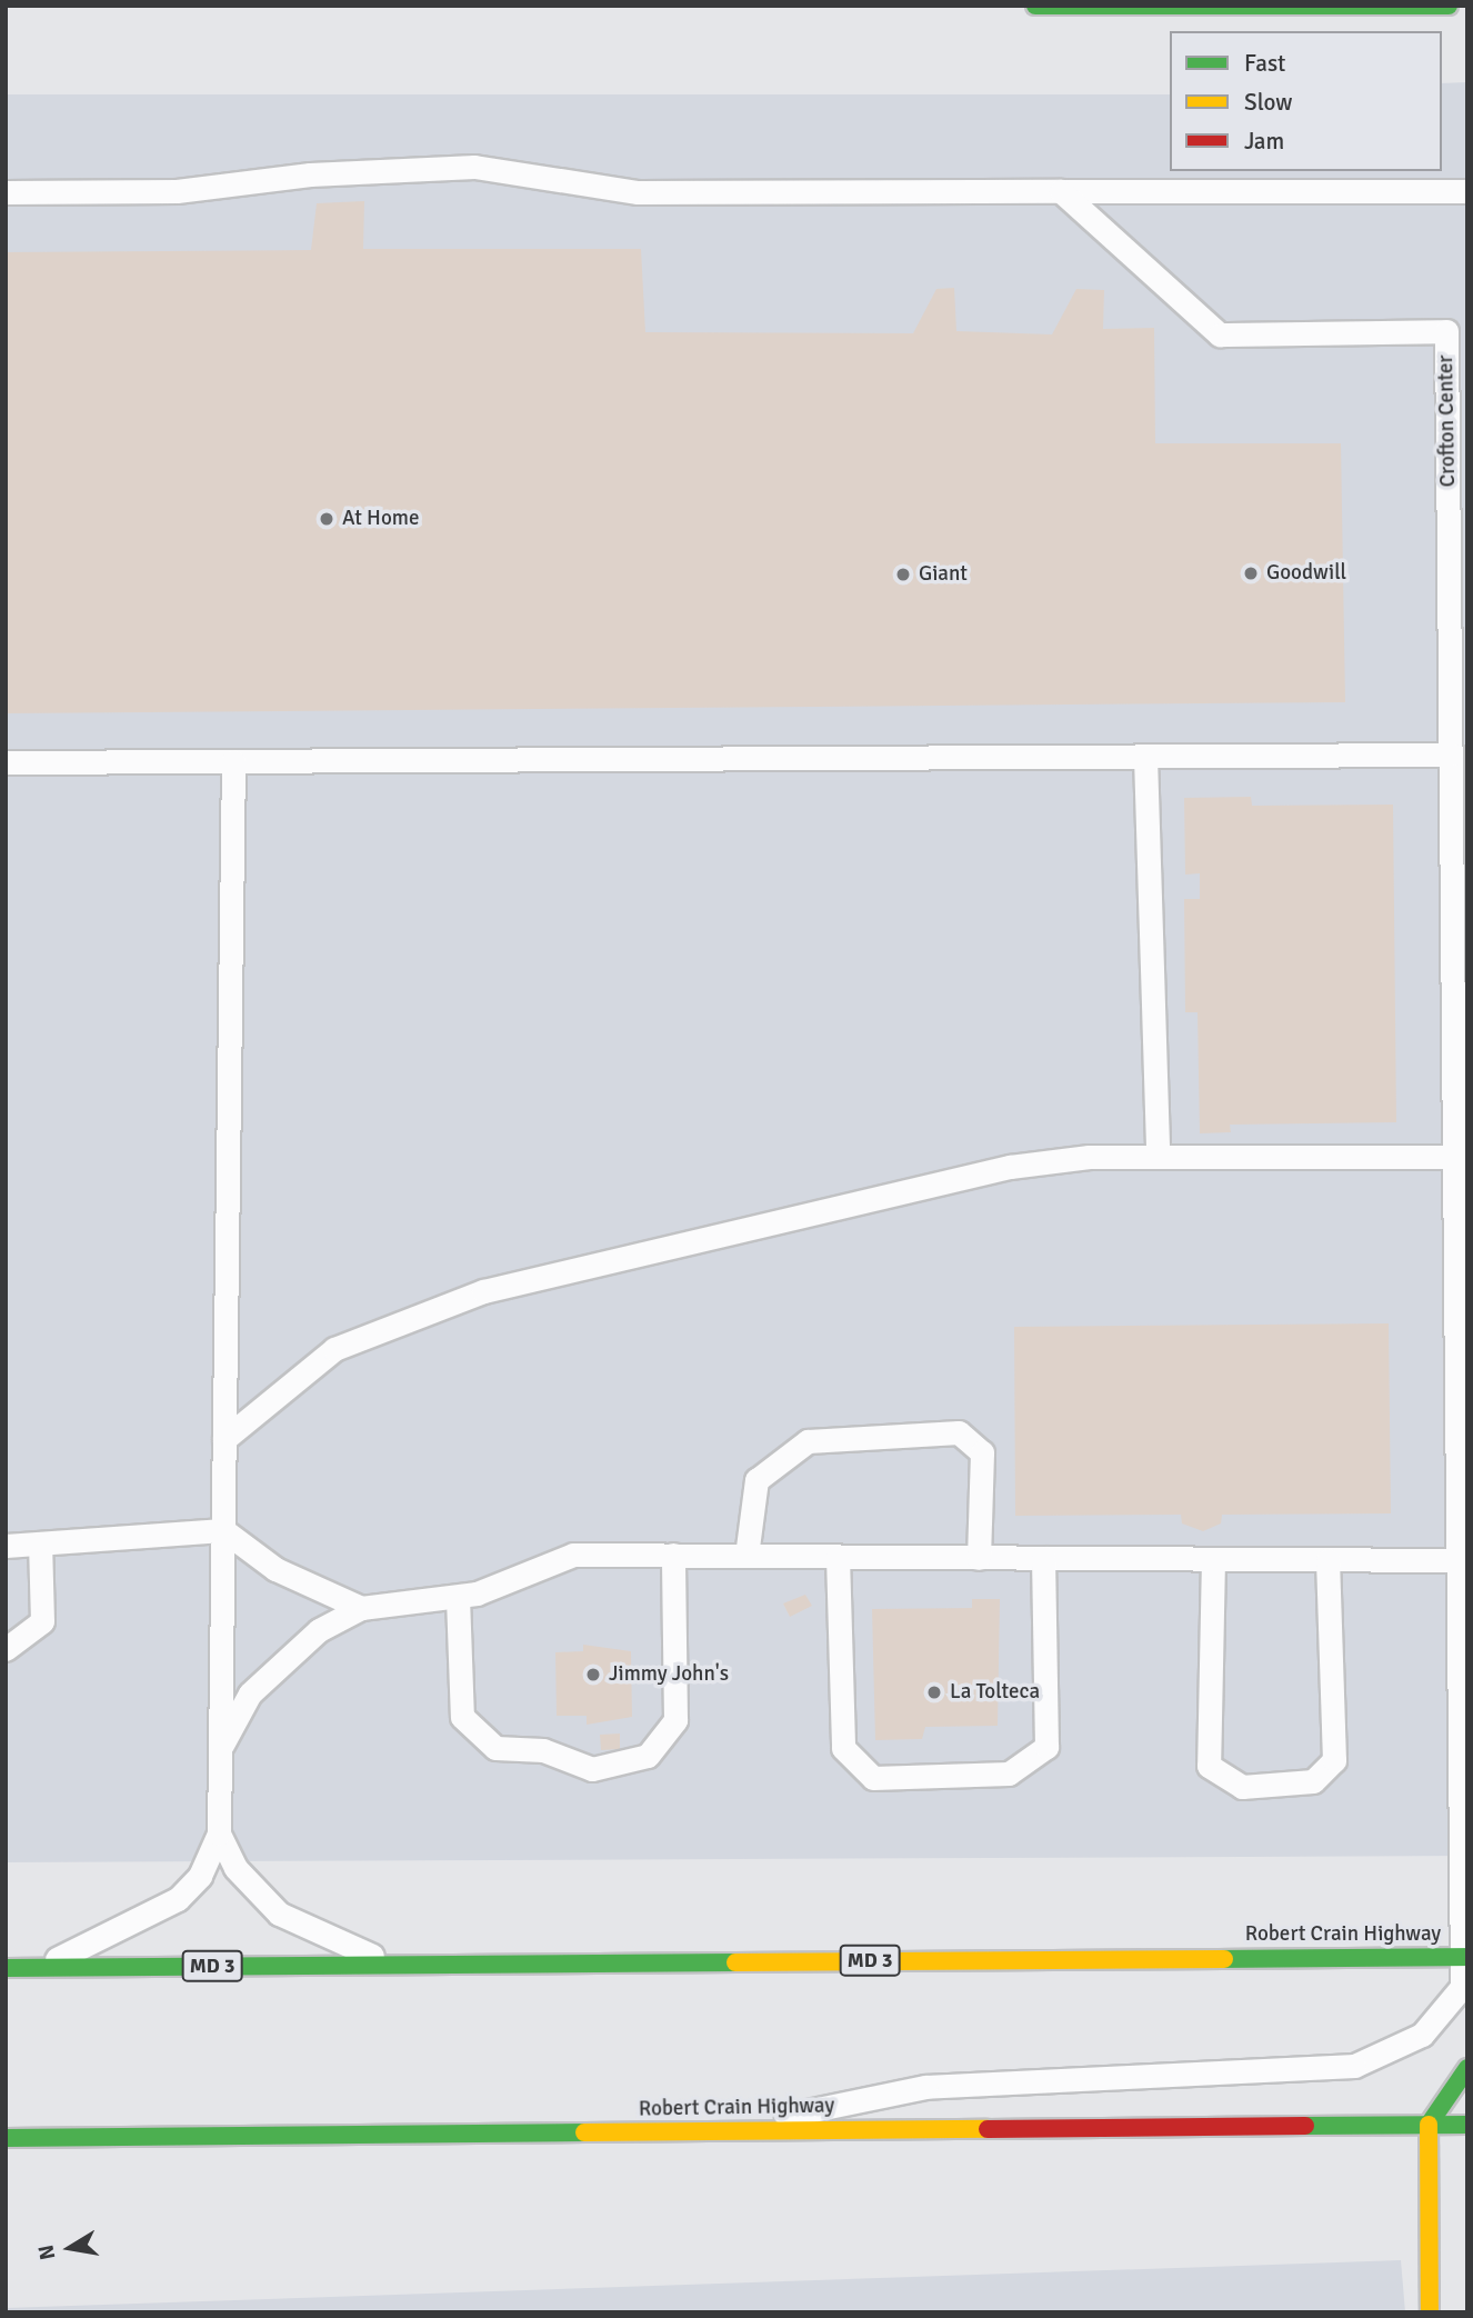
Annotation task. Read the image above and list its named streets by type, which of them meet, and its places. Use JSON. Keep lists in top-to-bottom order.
{
  "streets": {
    "main road": ["Robert Crain Highway", "MD 3"],
    "lane": ["Crofton Center"]
  },
  "crossings": [
    ["Crofton Center", "Robert Crain Highway"]
  ],
  "places": [
    "At Home",
    "Goodwill",
    "Giant",
    "Jimmy John's",
    "La Tolteca"
  ],
  "legend": ["Fast", "Slow", "Jam"],
  "north": "left"
}
